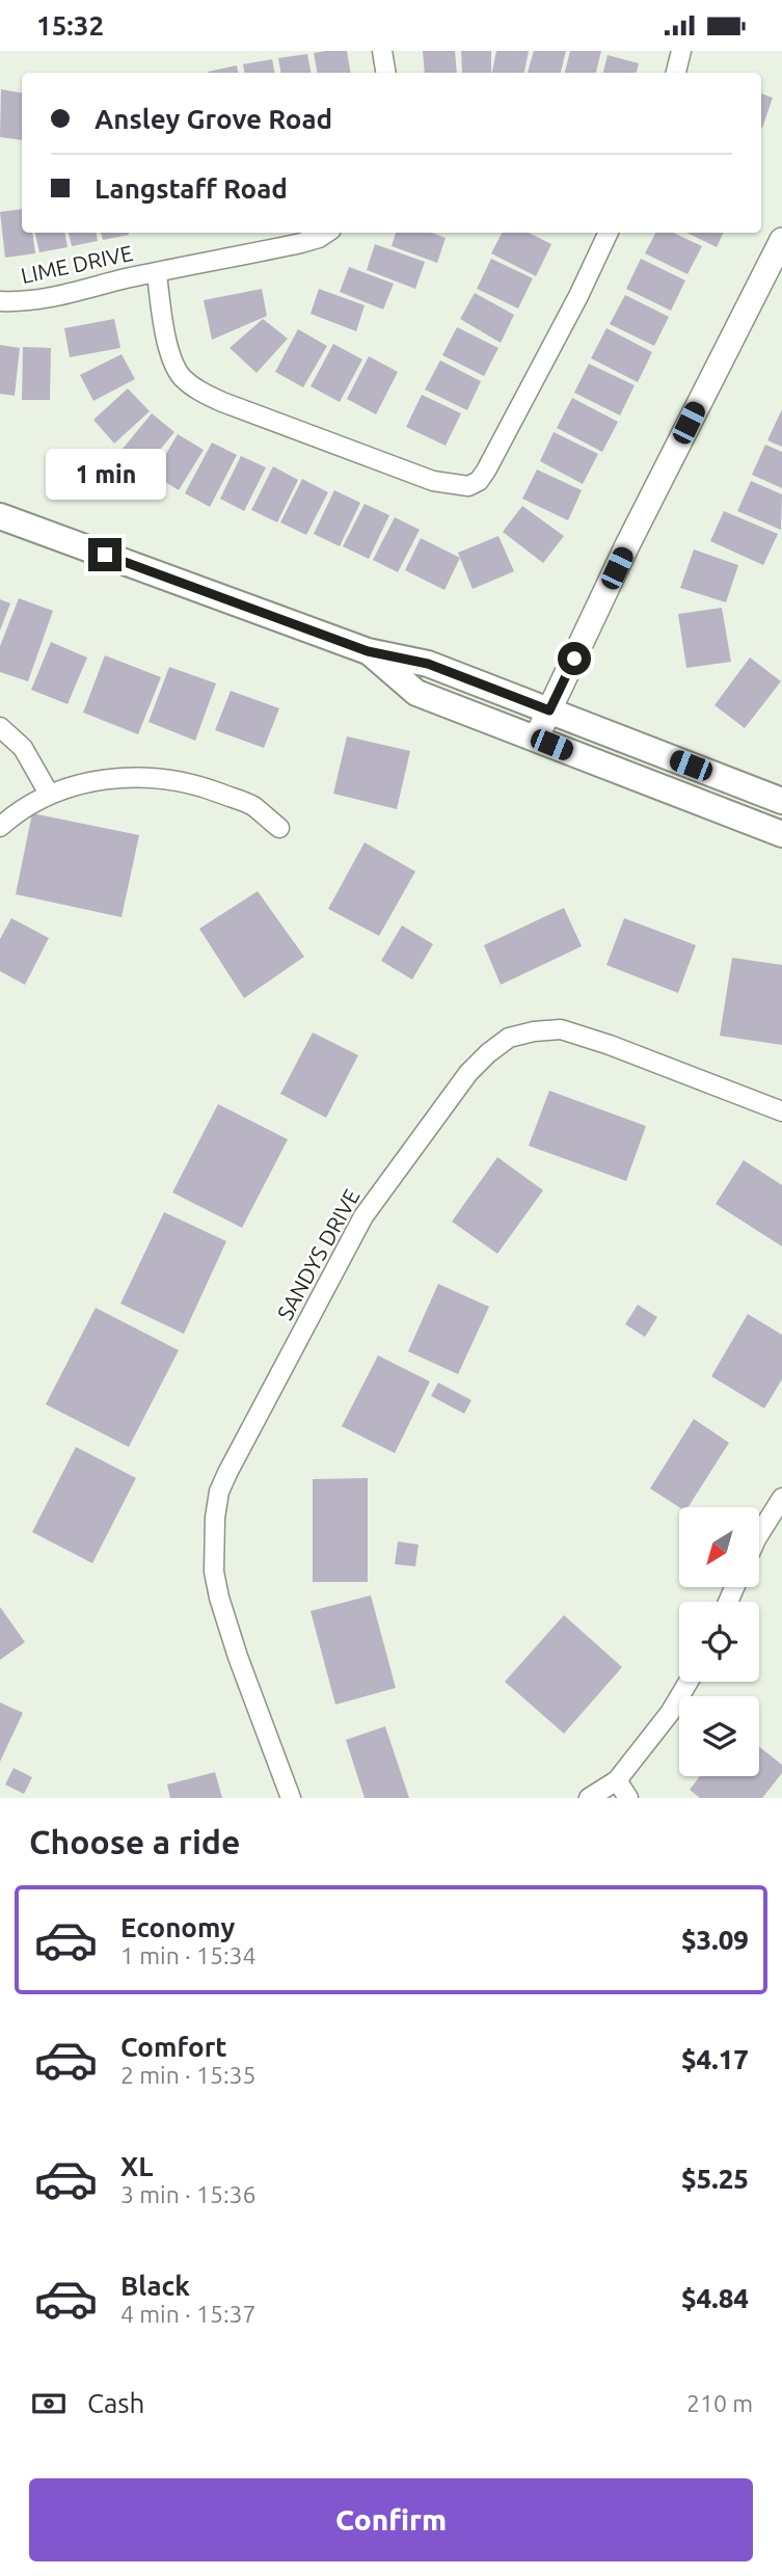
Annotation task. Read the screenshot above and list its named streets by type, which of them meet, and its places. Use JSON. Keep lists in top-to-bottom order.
{
  "streets": {
    "street": ["LIME DRIVE", "SANDYS DRIVE"]
  },
  "north": "bottom left",
  "page": {
    "status": "15:32",
    "banner": ["Ansley Grove Road", "Langstaff Road"],
    "bubble": "1 min",
    "heading": "Choose a ride",
    "list": [
      {
        "name": "Economy",
        "note": "1 min · 15:34",
        "value": "$3.09"
      },
      {
        "name": "Comfort",
        "note": "2 min · 15:35",
        "value": "$4.17"
      },
      {
        "name": "XL",
        "note": "3 min · 15:36",
        "value": "$5.25"
      },
      {
        "name": "Black",
        "note": "4 min · 15:37",
        "value": "$4.84"
      }
    ],
    "pay": ["Cash", "210 m"],
    "buttons": "Confirm"
  }
}
